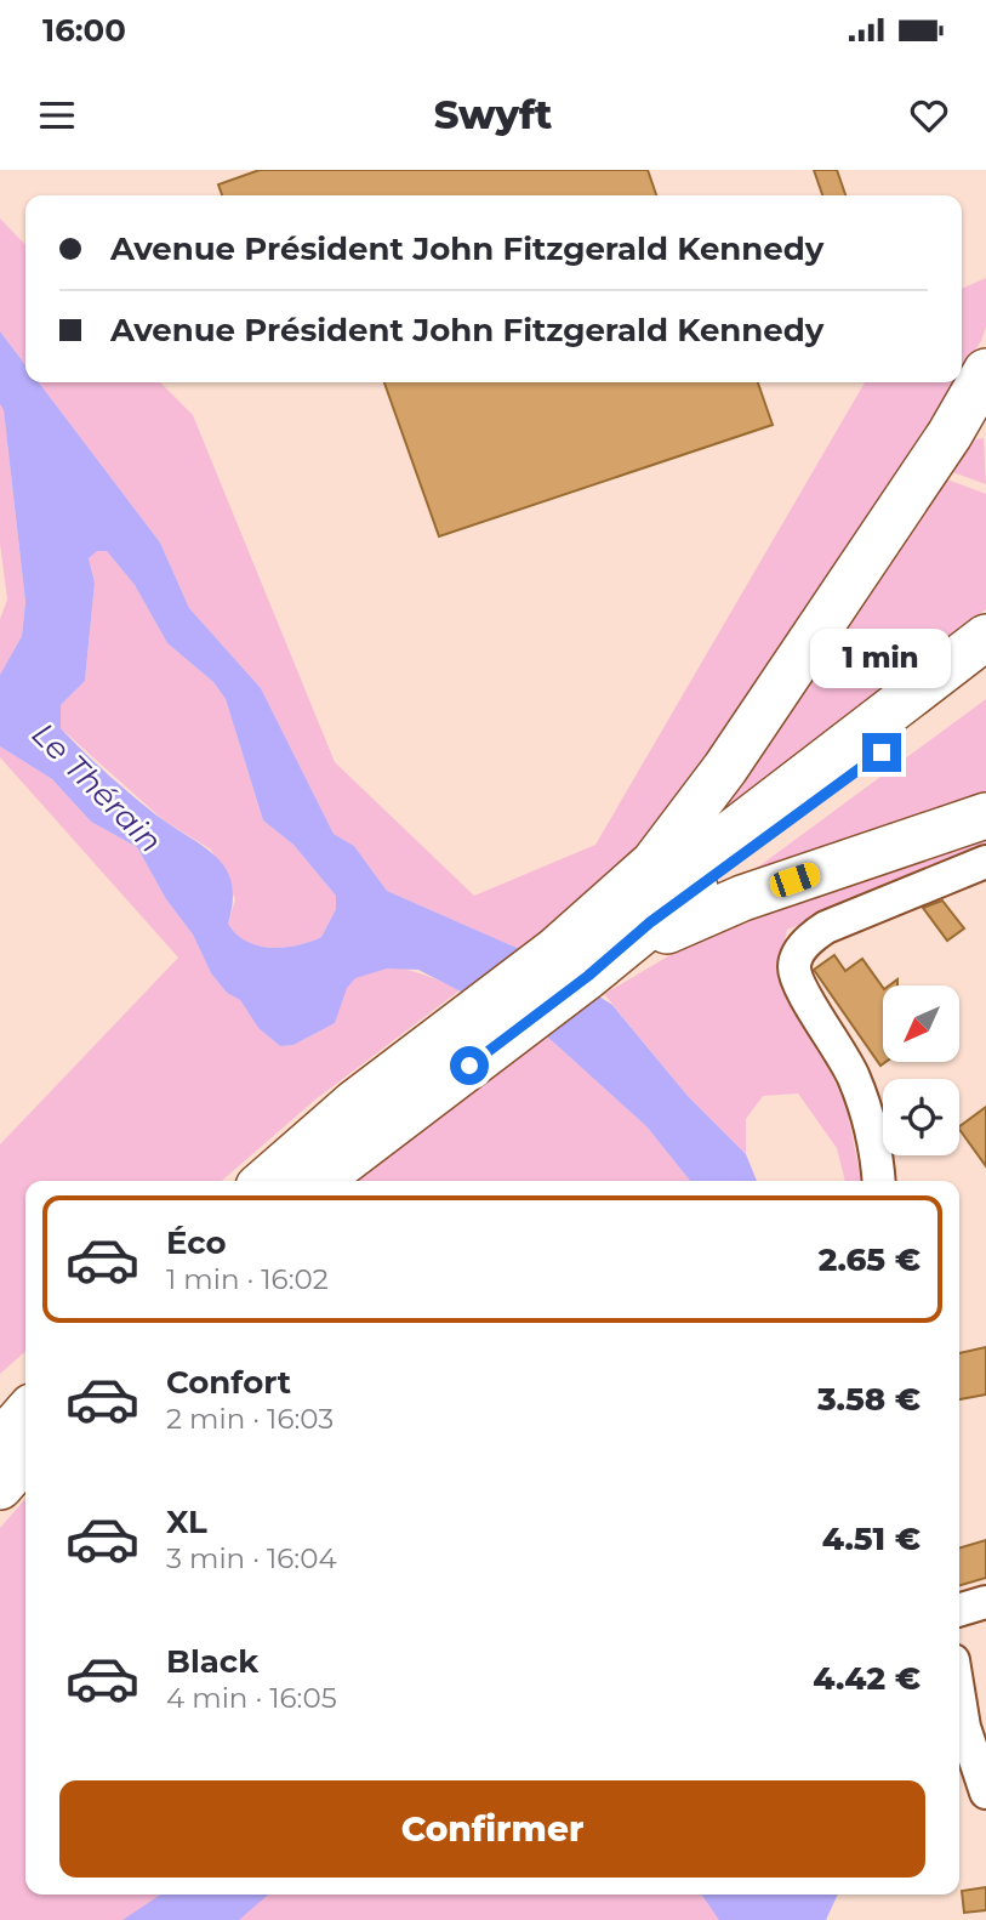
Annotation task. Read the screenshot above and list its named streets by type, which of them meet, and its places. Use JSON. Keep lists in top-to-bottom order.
{
  "water": ["Le Thérain"],
  "north": "bottom left",
  "page": {
    "status": "16:00",
    "header": "Swyft",
    "banner": ["Avenue Président John Fitzgerald Kennedy", "Avenue Président John Fitzgerald Kennedy"],
    "bubble": "1 min",
    "list": [
      {
        "name": "Éco",
        "note": "1 min · 16:02",
        "value": "2.65 €"
      },
      {
        "name": "Confort",
        "note": "2 min · 16:03",
        "value": "3.58 €"
      },
      {
        "name": "XL",
        "note": "3 min · 16:04",
        "value": "4.51 €"
      },
      {
        "name": "Black",
        "note": "4 min · 16:05",
        "value": "4.42 €"
      }
    ],
    "buttons": "Confirmer"
  }
}
